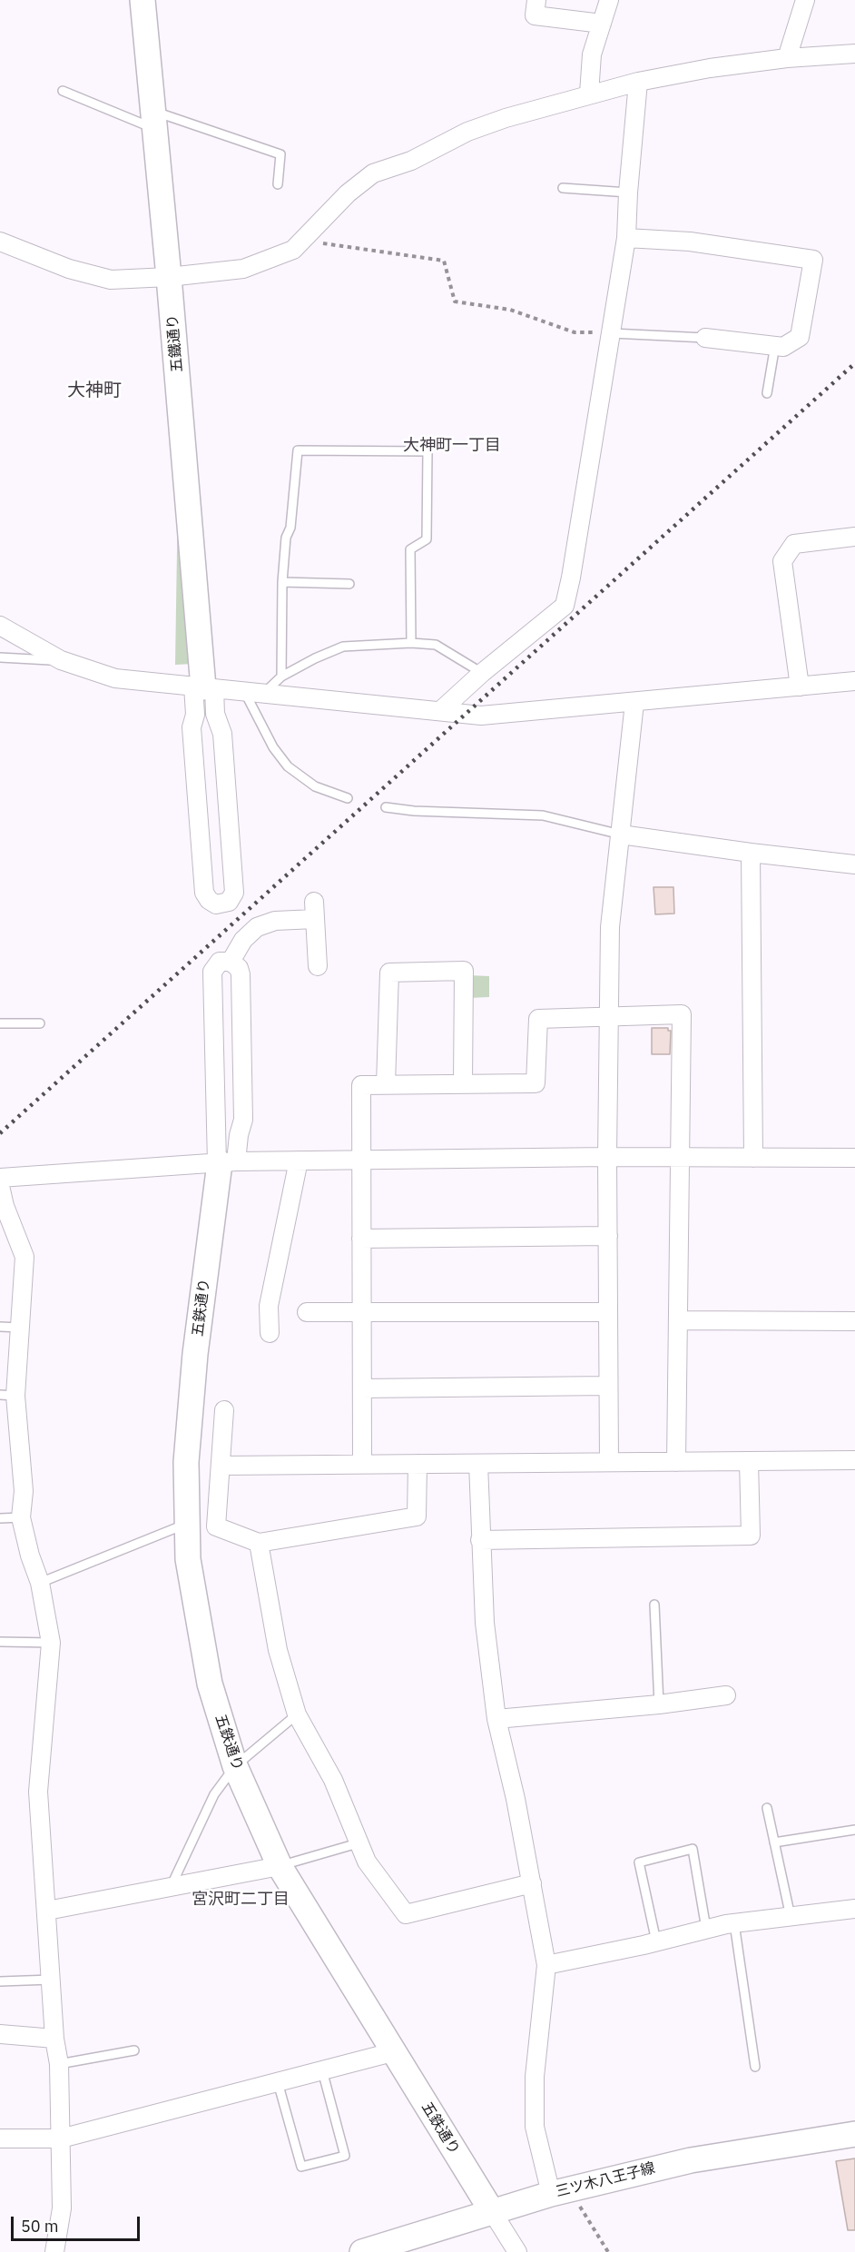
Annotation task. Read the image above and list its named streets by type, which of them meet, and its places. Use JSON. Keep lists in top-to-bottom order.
{
  "streets": {
    "street": ["五鐵通り", "五鉄通り", "三ツ木八王子線"]
  },
  "crossings": [
    ["五鉄通り", "三ツ木八王子線"]
  ],
  "districts": ["大神町", "大神町一丁目", "宮沢町二丁目"],
  "scale_bar": "50 m"
}
